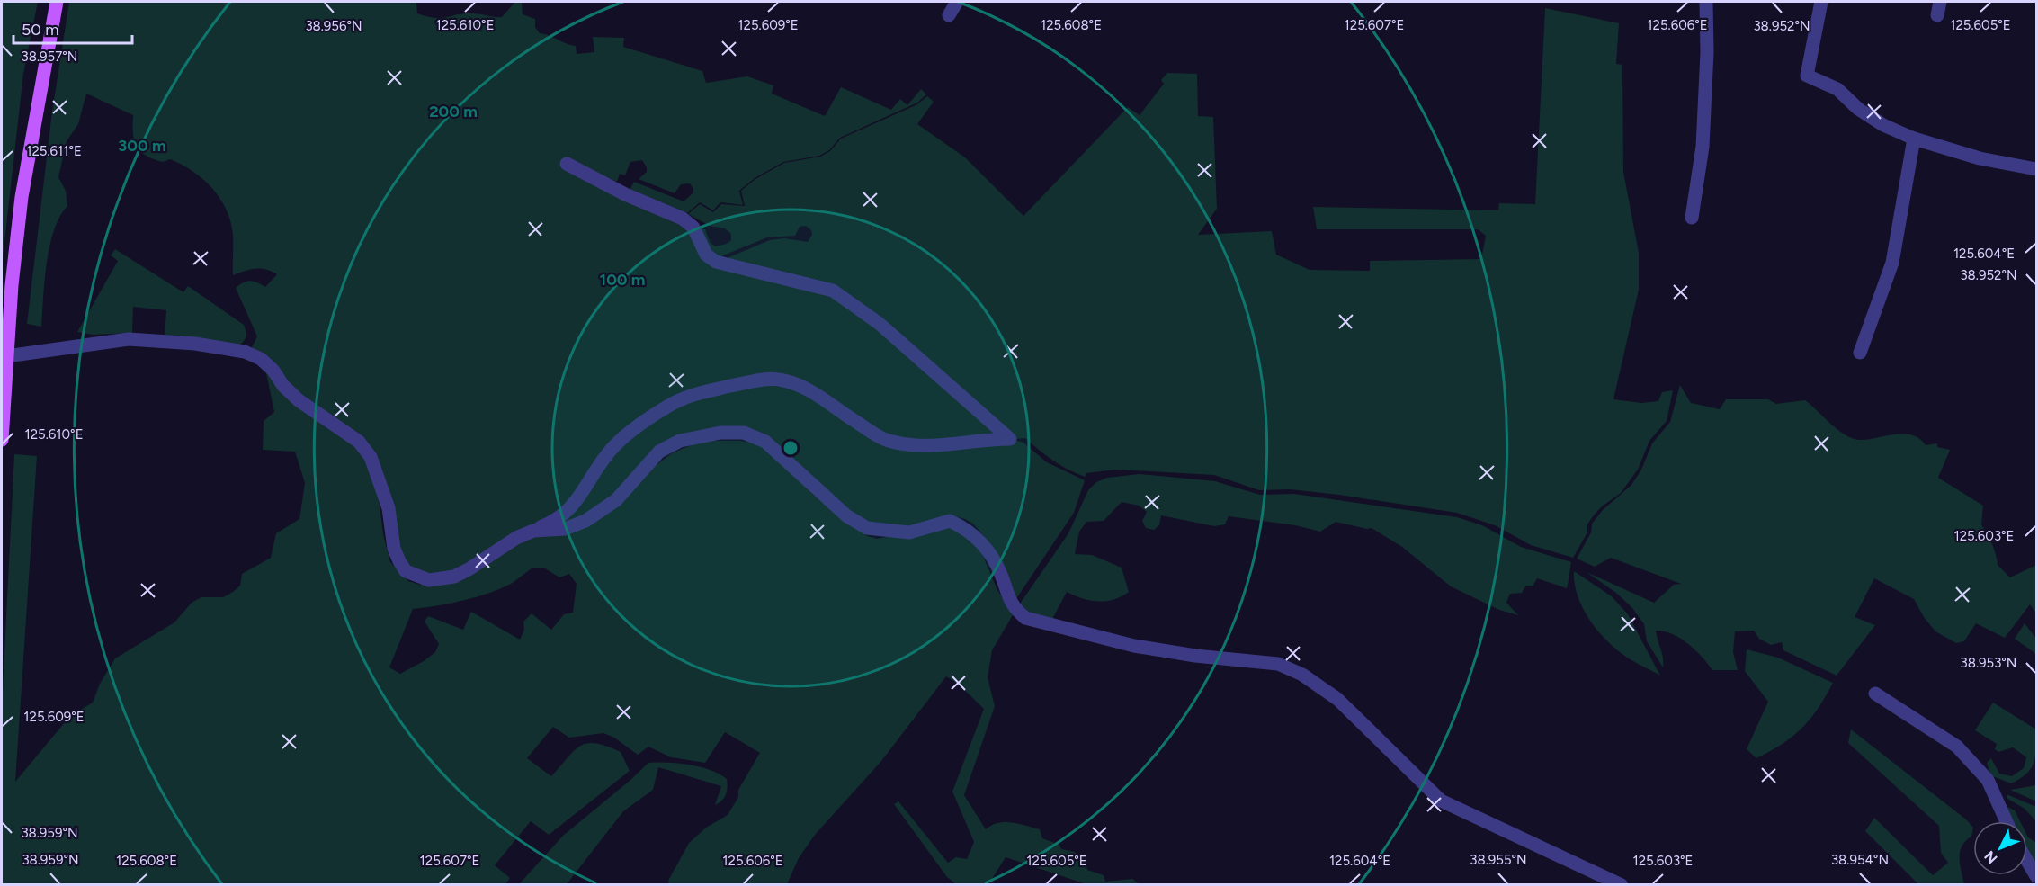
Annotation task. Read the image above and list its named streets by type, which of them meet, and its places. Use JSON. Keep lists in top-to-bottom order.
{
  "scale_bar": "50 m",
  "north": "bottom left",
  "coordinates": [
    "125.610°E",
    "125.609°E",
    "125.608°E",
    "125.607°E",
    "125.606°E",
    "125.605°E",
    "38.956°N",
    "38.952°N",
    "38.957°N",
    "125.611°E",
    "125.604°E",
    "125.603°E",
    "38.953°N",
    "38.959°N",
    "38.955°N",
    "38.954°N"
  ],
  "rings": ["200 m", "300 m", "100 m"]
}
